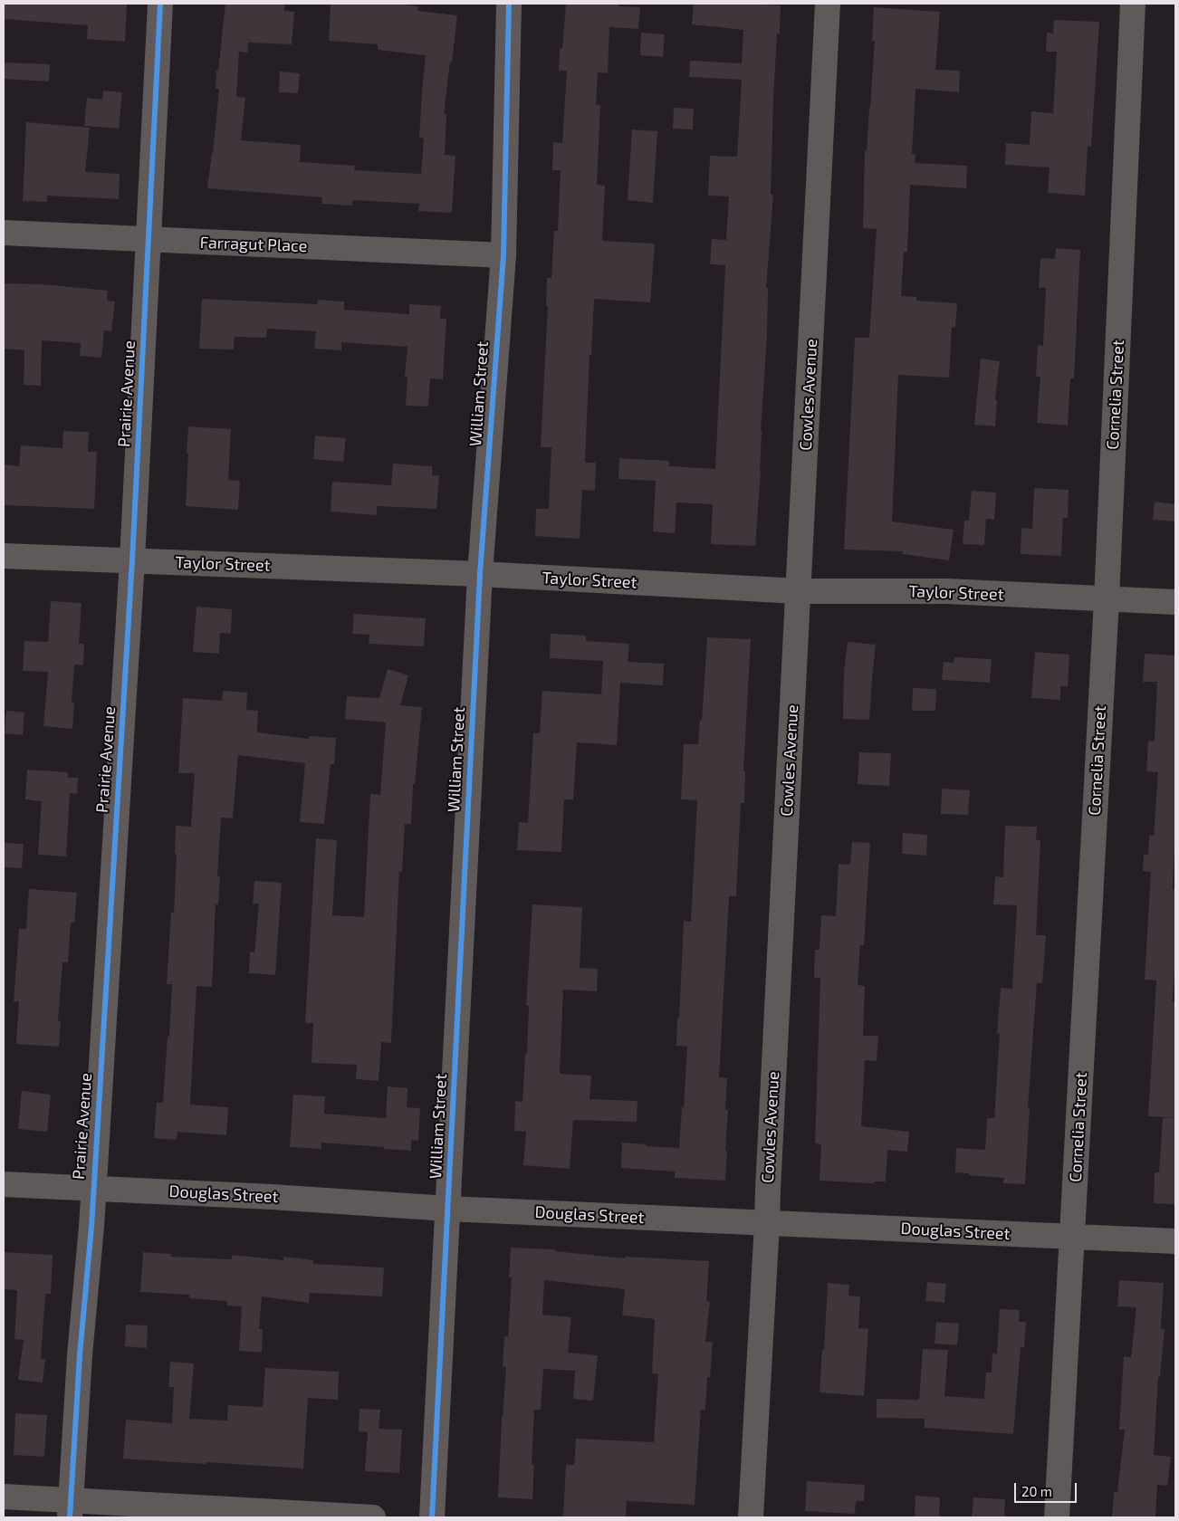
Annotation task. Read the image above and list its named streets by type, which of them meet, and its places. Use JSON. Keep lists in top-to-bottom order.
{
  "streets": {
    "street": [
      "Farragut Place",
      "Prairie Avenue",
      "William Street",
      "Cowles Avenue",
      "Cornelia Street",
      "Taylor Street",
      "Douglas Street"
    ]
  },
  "crossings": [
    ["Farragut Place", "Prairie Avenue"],
    ["Farragut Place", "William Street"],
    ["Prairie Avenue", "Taylor Street"],
    ["Prairie Avenue", "Douglas Street"],
    ["William Street", "Taylor Street"],
    ["William Street", "Douglas Street"],
    ["Cowles Avenue", "Taylor Street"],
    ["Cowles Avenue", "Douglas Street"],
    ["Cornelia Street", "Taylor Street"],
    ["Cornelia Street", "Douglas Street"]
  ],
  "scale_bar": "20 m"
}
